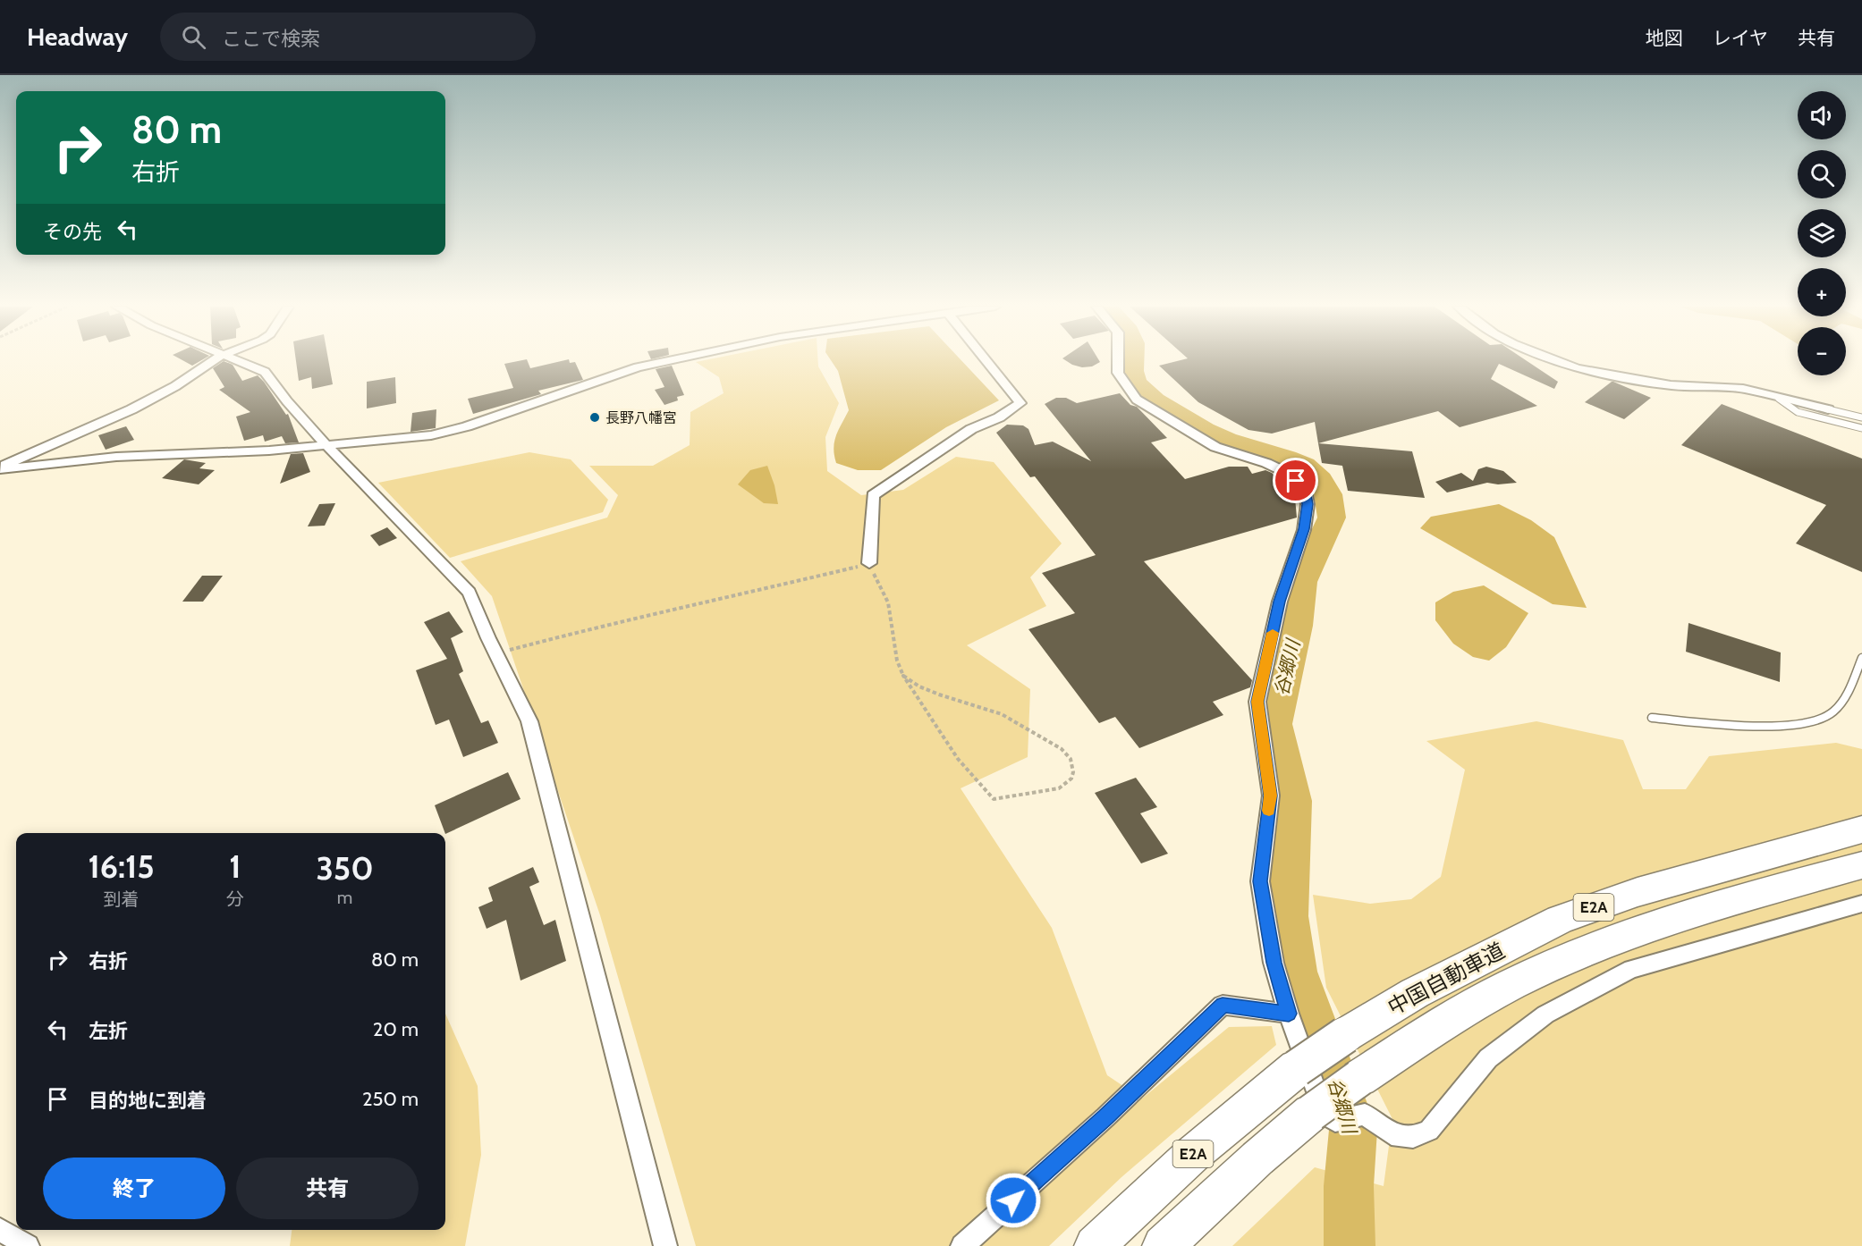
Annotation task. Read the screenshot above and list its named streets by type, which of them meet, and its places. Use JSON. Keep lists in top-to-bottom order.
{
  "streets": {
    "highway": ["E2A", "中国自動車道"]
  },
  "water": ["谷郷川"],
  "places": ["長野八幡宮"],
  "page": {
    "header": "Headway",
    "search": "ここで検索",
    "nav": ["地図", "レイヤ", "共有"],
    "map_buttons": ["+", "−"],
    "turn": ["80 m", "右折"],
    "then": "その先",
    "eta": [
      "16:15",
      "到着",
      "1",
      "分",
      "350",
      "m"
    ],
    "list": [
      {
        "name": "右折",
        "value": "80 m"
      },
      {
        "name": "左折",
        "value": "20 m"
      },
      {
        "name": "目的地に到着",
        "value": "250 m"
      }
    ],
    "buttons": ["終了", "共有"]
  }
}
